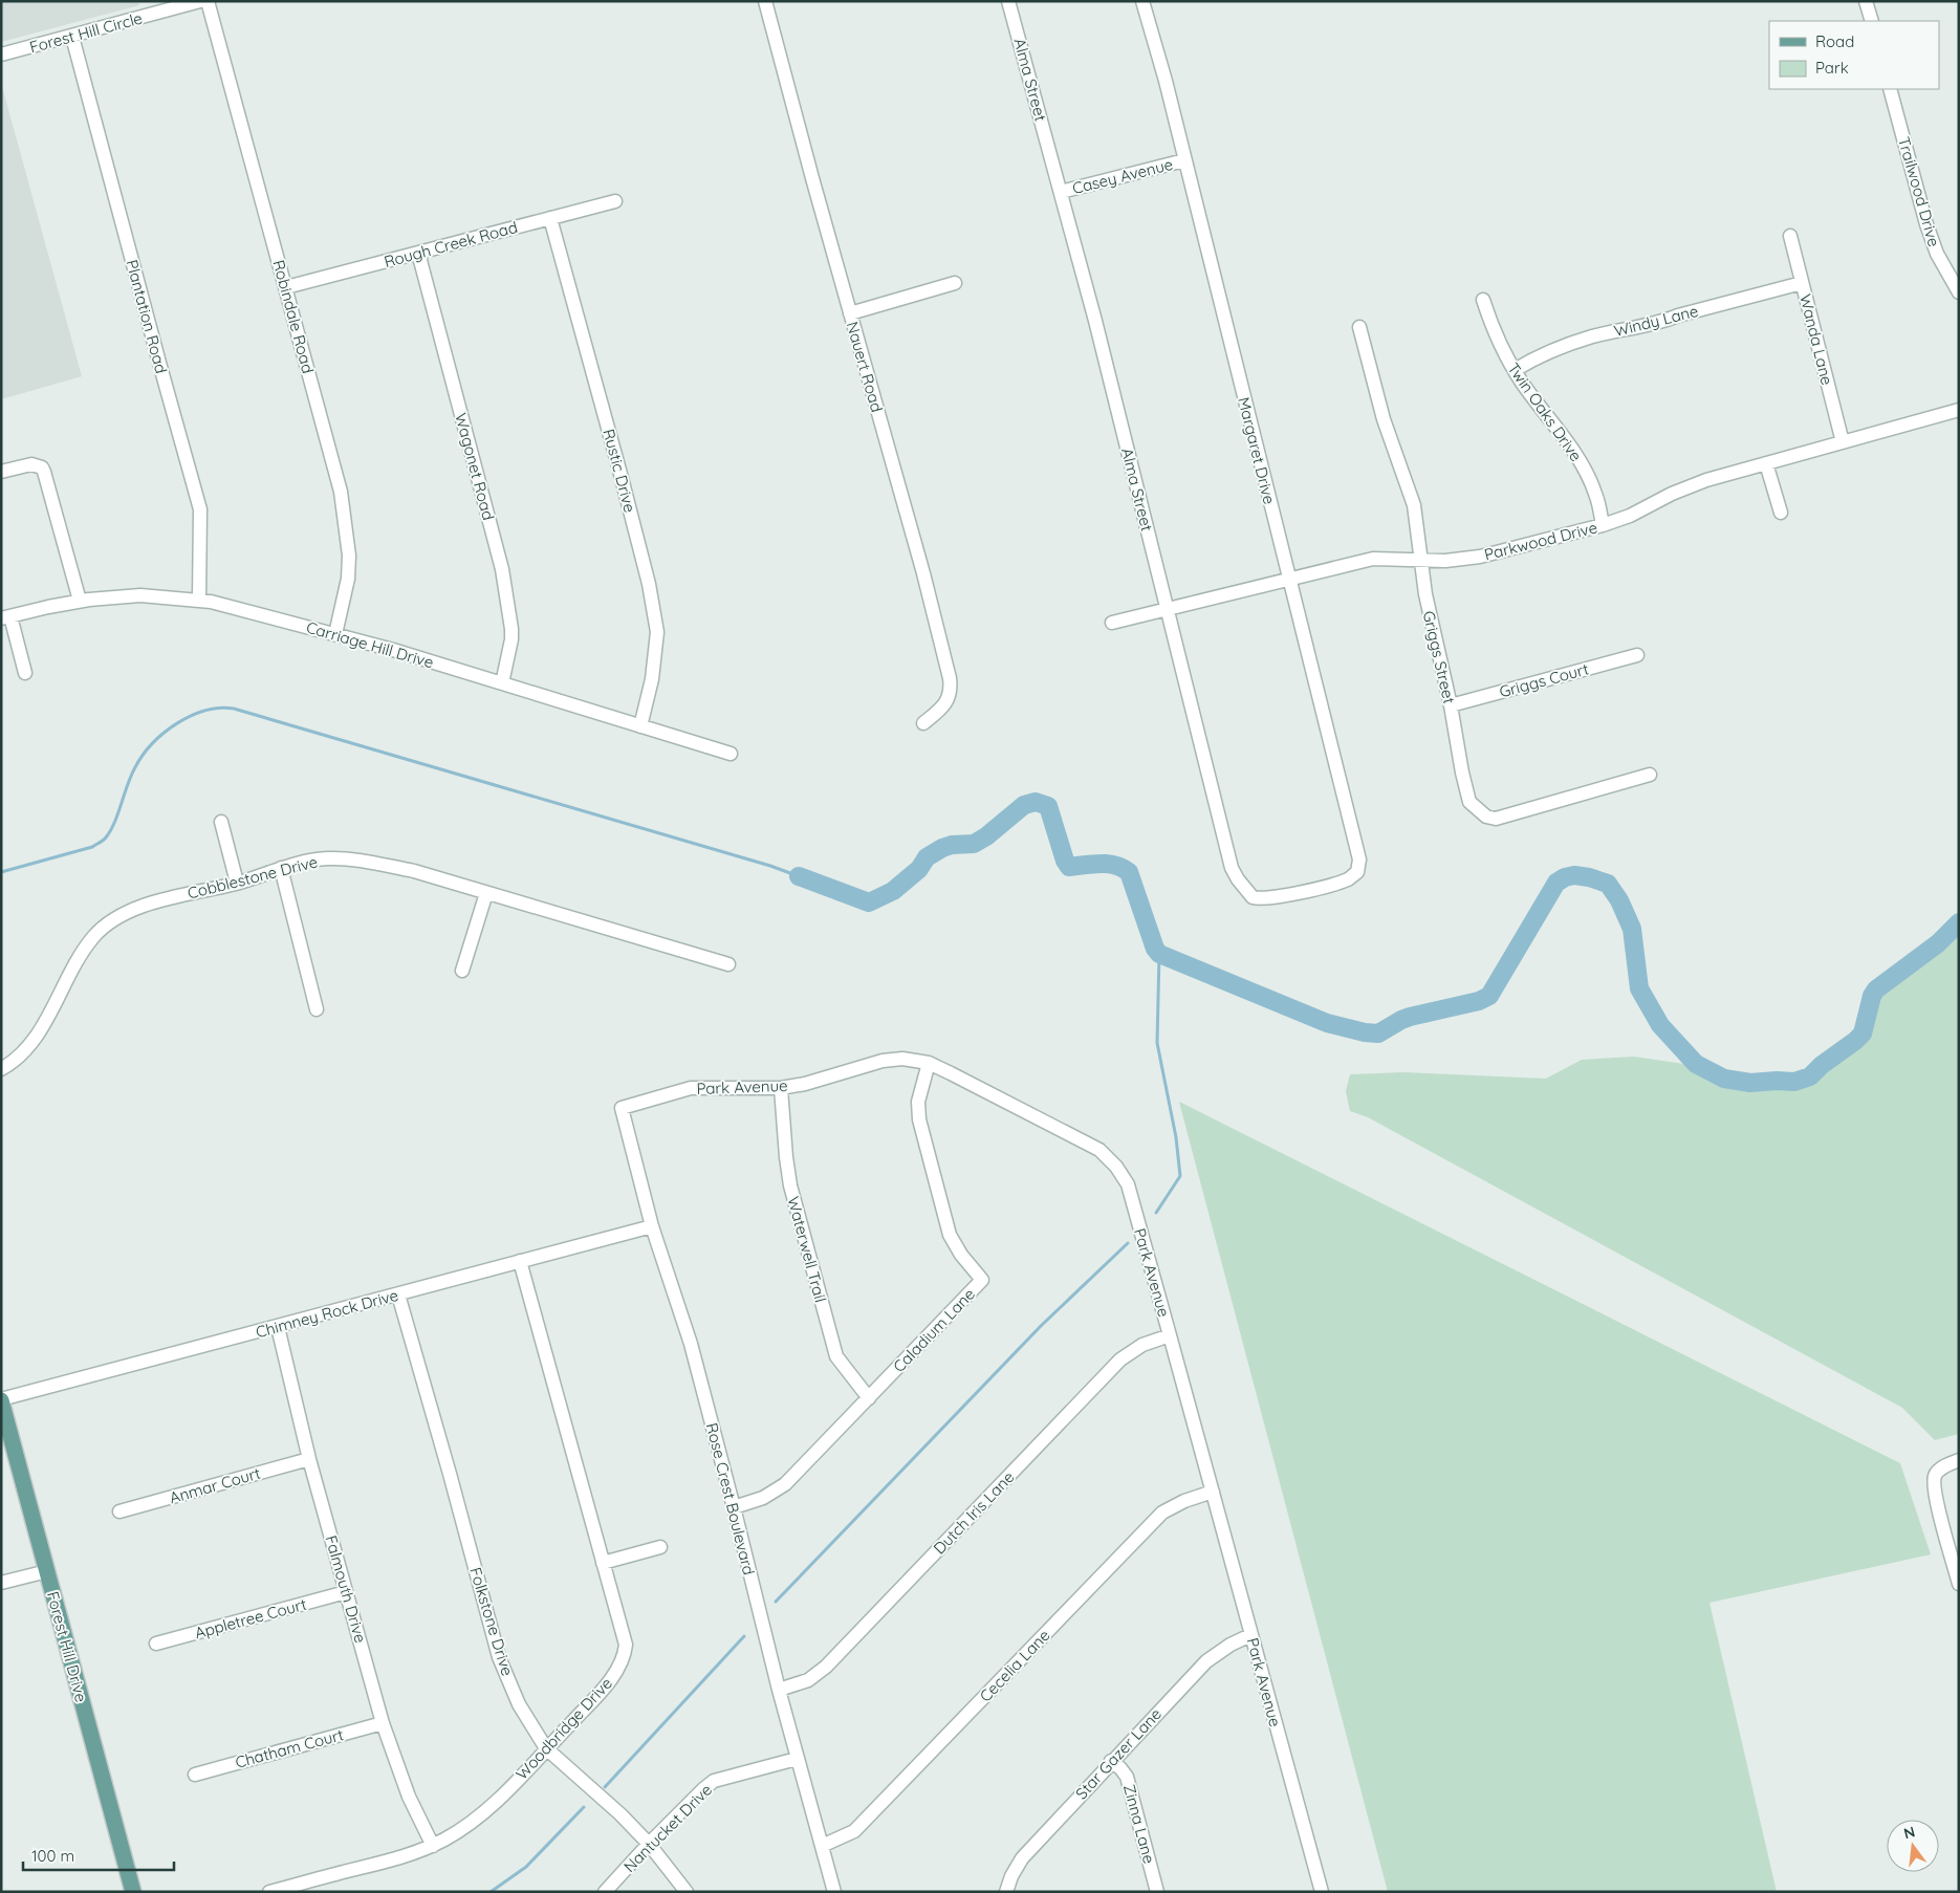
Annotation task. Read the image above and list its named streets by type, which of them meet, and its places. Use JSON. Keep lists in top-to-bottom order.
{
  "streets": {
    "main road": ["Forest Hill Drive"],
    "street": [
      "Forest Hill Circle",
      "Alma Street",
      "Casey Avenue",
      "Trailwood Drive",
      "Rough Creek Road",
      "Plantation Road",
      "Robindale Road",
      "Windy Lane",
      "Wanda Lane",
      "Nauert Road",
      "Twin Oaks Drive",
      "Margaret Drive",
      "Wagonet Road",
      "Rustic Drive",
      "Parkwood Drive",
      "Carriage Hill Drive",
      "Griggs Street",
      "Griggs Court",
      "Cobblestone Drive",
      "Park Avenue",
      "Waterwell Trail",
      "Chimney Rock Drive",
      "Caladium Lane",
      "Anmar Court",
      "Rose Crest Boulevard",
      "Dutch Iris Lane",
      "Falmouth Drive",
      "Appletree Court",
      "Folkstone Drive",
      "Cecelia Lane",
      "Woodbridge Drive",
      "Chatham Court",
      "Star Gazer Lane",
      "Zinna Lane",
      "Nantucket Drive"
    ]
  },
  "crossings": [
    ["Forest Hill Circle", "Plantation Road"],
    ["Alma Street", "Casey Avenue"],
    ["Alma Street", "Margaret Drive"],
    ["Alma Street", "Parkwood Drive"],
    ["Casey Avenue", "Margaret Drive"],
    ["Rough Creek Road", "Robindale Road"],
    ["Rough Creek Road", "Wagonet Road"],
    ["Rough Creek Road", "Rustic Drive"],
    ["Plantation Road", "Carriage Hill Drive"],
    ["Robindale Road", "Carriage Hill Drive"],
    ["Windy Lane", "Wanda Lane"],
    ["Windy Lane", "Twin Oaks Drive"],
    ["Wanda Lane", "Parkwood Drive"],
    ["Twin Oaks Drive", "Parkwood Drive"],
    ["Margaret Drive", "Parkwood Drive"],
    ["Wagonet Road", "Carriage Hill Drive"],
    ["Rustic Drive", "Carriage Hill Drive"],
    ["Parkwood Drive", "Griggs Street"],
    ["Griggs Street", "Griggs Court"],
    ["Park Avenue", "Waterwell Trail"],
    ["Park Avenue", "Caladium Lane"],
    ["Park Avenue", "Rose Crest Boulevard"],
    ["Park Avenue", "Dutch Iris Lane"],
    ["Park Avenue", "Cecelia Lane"],
    ["Park Avenue", "Star Gazer Lane"],
    ["Waterwell Trail", "Caladium Lane"],
    ["Chimney Rock Drive", "Rose Crest Boulevard"],
    ["Chimney Rock Drive", "Falmouth Drive"],
    ["Chimney Rock Drive", "Folkstone Drive"],
    ["Chimney Rock Drive", "Forest Hill Drive"],
    ["Chimney Rock Drive", "Woodbridge Drive"],
    ["Caladium Lane", "Rose Crest Boulevard"],
    ["Anmar Court", "Falmouth Drive"],
    ["Rose Crest Boulevard", "Dutch Iris Lane"],
    ["Rose Crest Boulevard", "Cecelia Lane"],
    ["Rose Crest Boulevard", "Nantucket Drive"],
    ["Falmouth Drive", "Appletree Court"],
    ["Falmouth Drive", "Woodbridge Drive"],
    ["Falmouth Drive", "Chatham Court"],
    ["Folkstone Drive", "Woodbridge Drive"],
    ["Folkstone Drive", "Nantucket Drive"],
    ["Star Gazer Lane", "Zinna Lane"]
  ],
  "legend": ["Road", "Park"],
  "scale_bar": "100 m",
  "north": "top"
}
